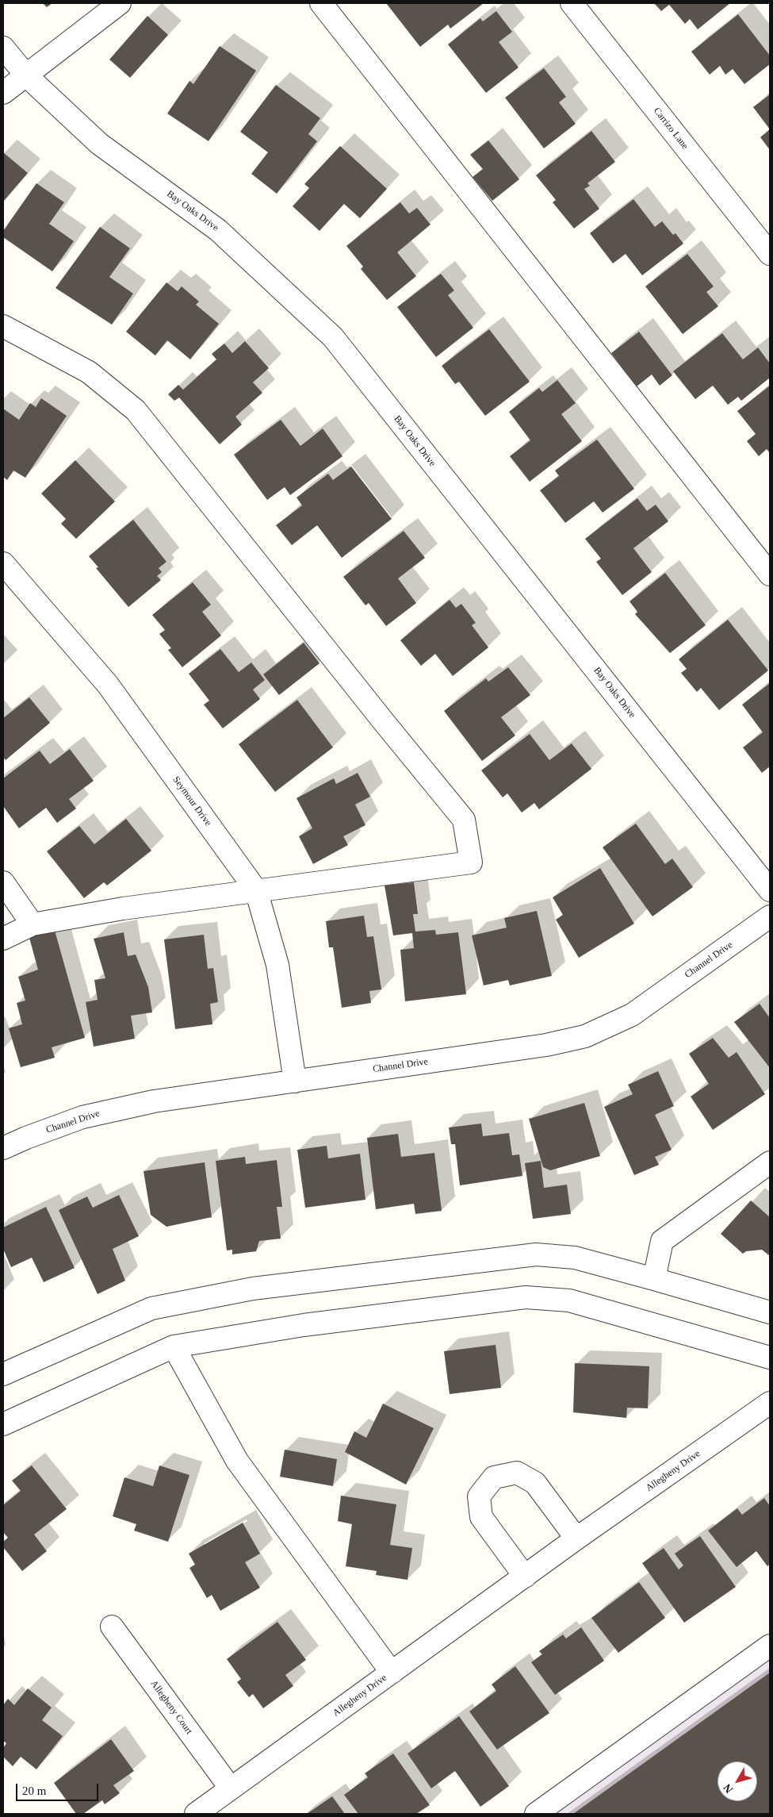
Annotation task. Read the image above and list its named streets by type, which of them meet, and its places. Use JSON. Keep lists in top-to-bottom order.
{
  "streets": {
    "street": [
      "Carrizo Lane",
      "Bay Oaks Drive",
      "Seymour Drive",
      "Channel Drive",
      "Allegheny Drive",
      "Allegheny Court"
    ]
  },
  "crossings": [
    ["Seymour Drive", "Channel Drive"],
    ["Allegheny Drive", "Allegheny Court"]
  ],
  "scale_bar": "20 m",
  "north": "bottom left"
}
